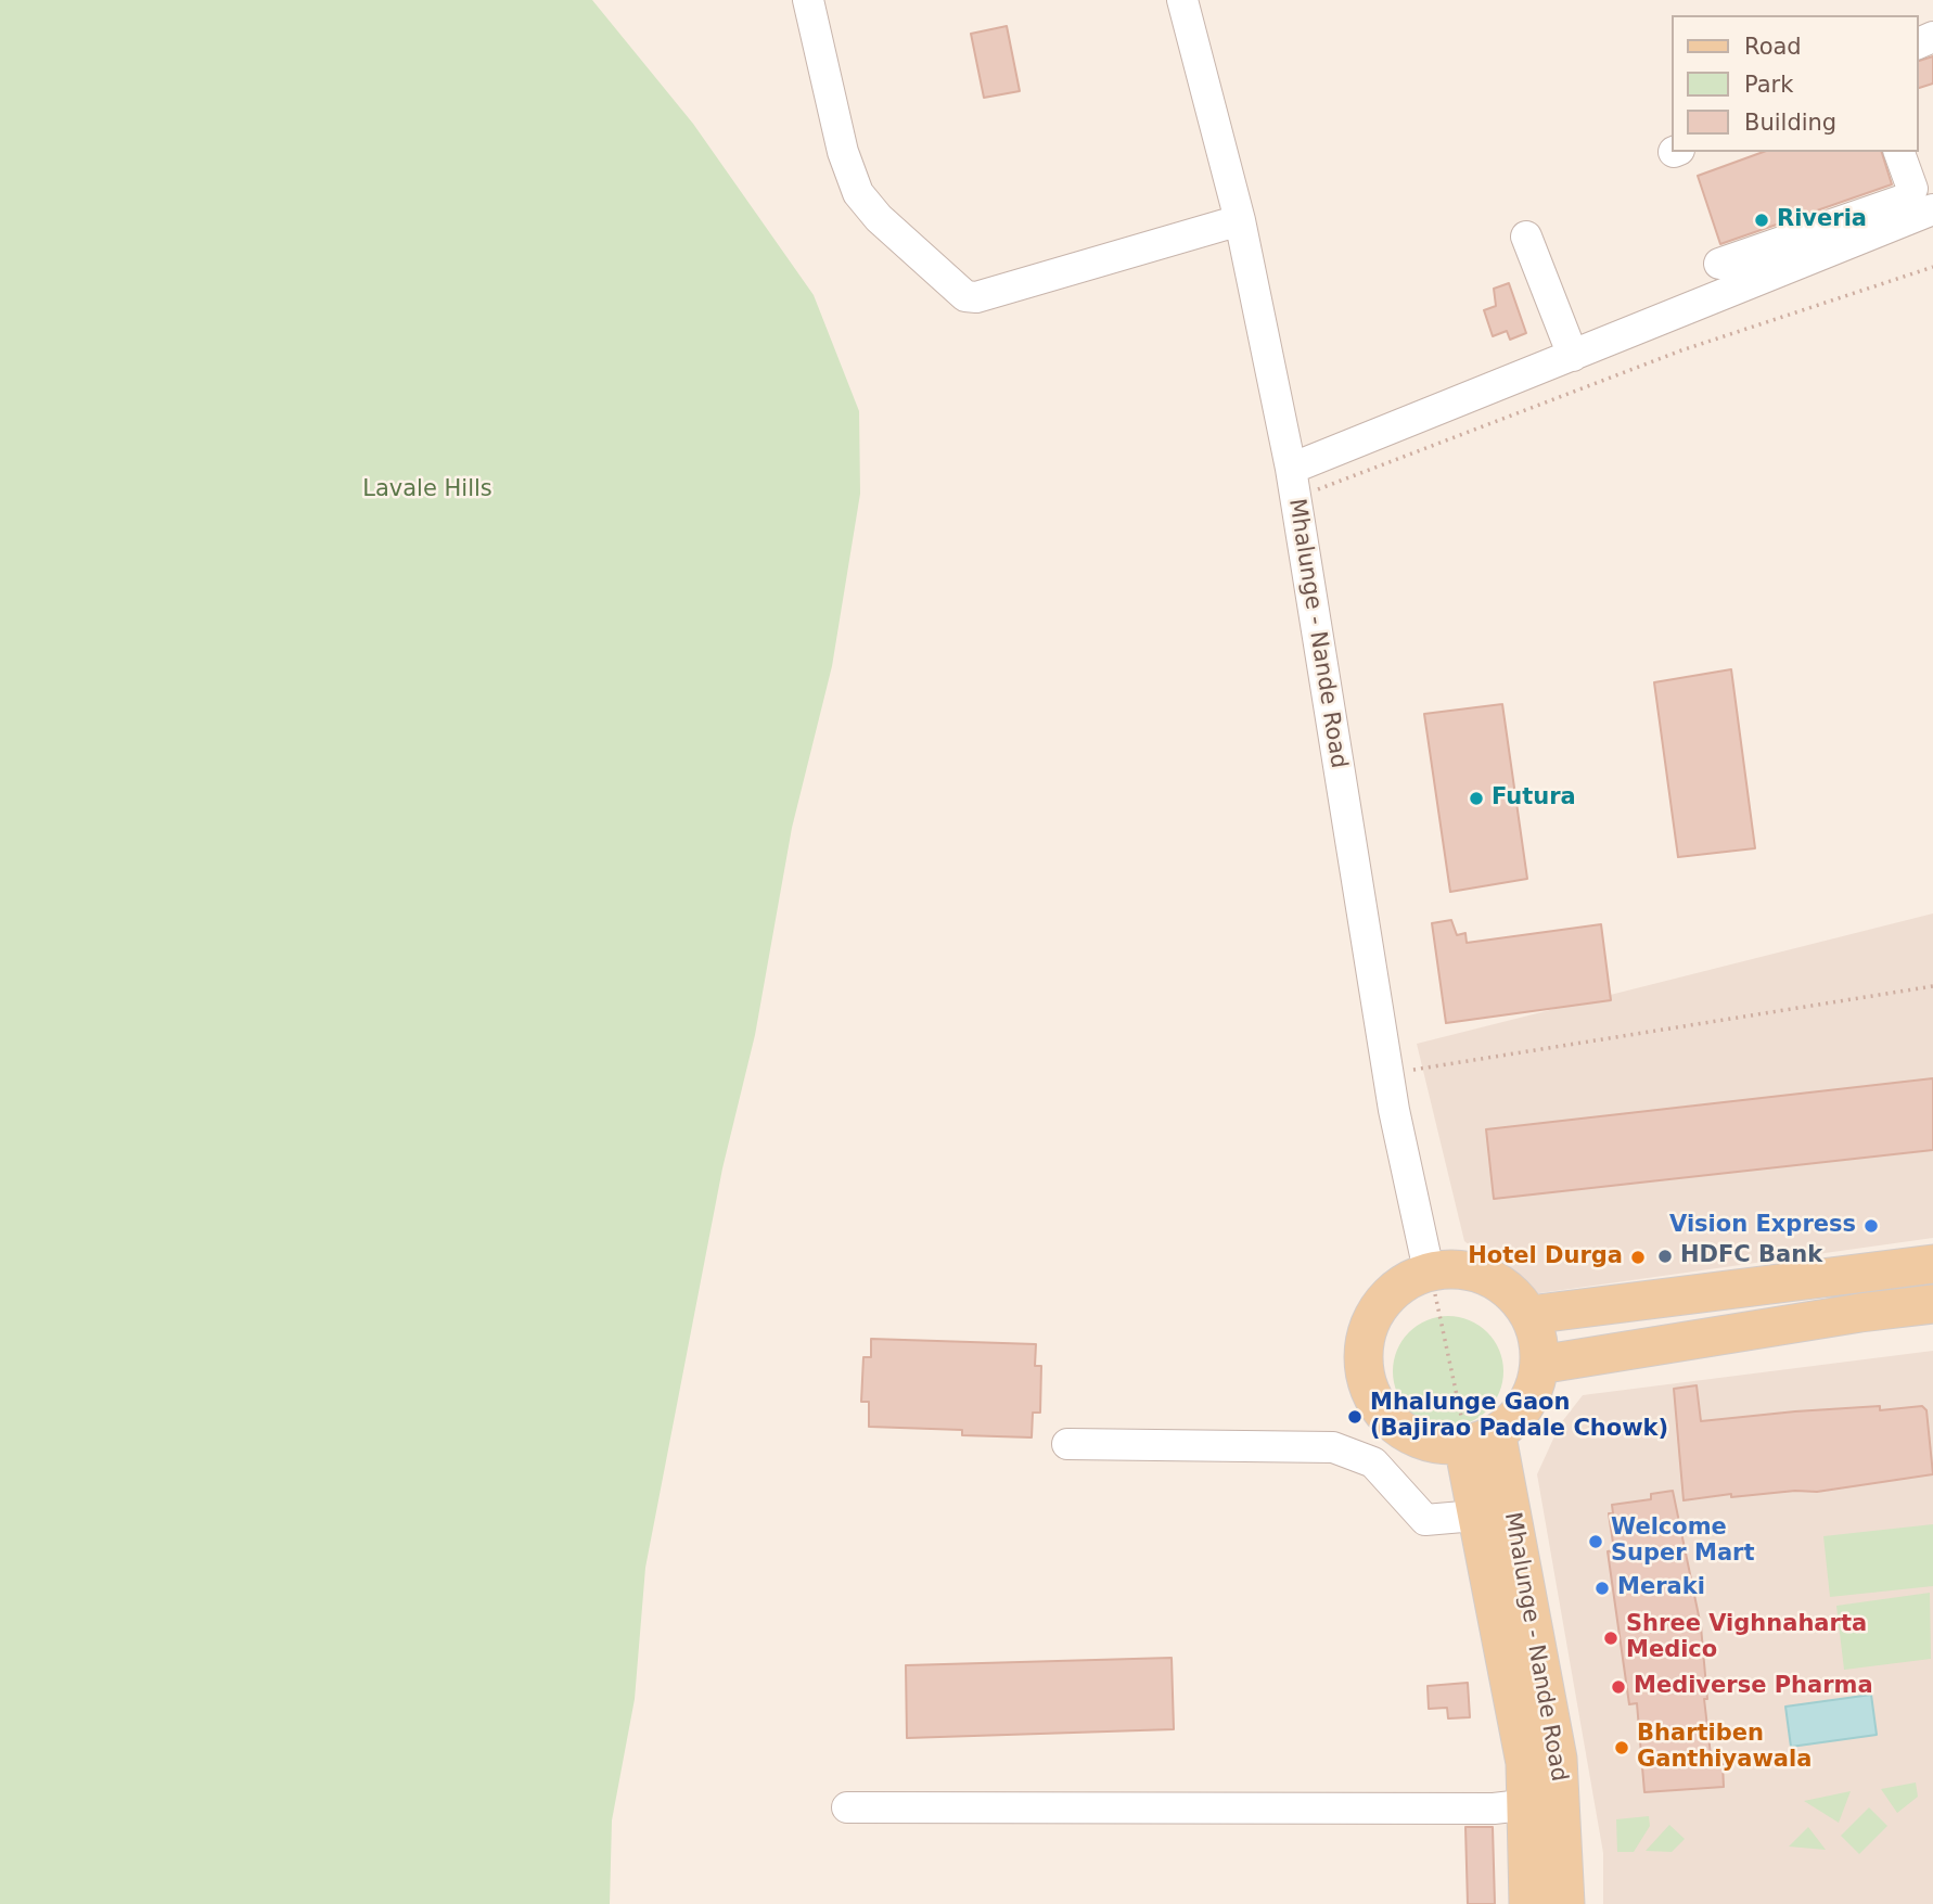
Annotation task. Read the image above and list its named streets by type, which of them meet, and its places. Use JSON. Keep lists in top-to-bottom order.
{
  "streets": {
    "main road": ["Mhalunge - Nande Road"]
  },
  "parks": ["Lavale Hills"],
  "places": [
    "Riveria",
    "Futura",
    "Vision Express",
    "HDFC Bank",
    "Hotel Durga",
    "Mhalunge Gaon (Bajirao Padale Chowk)",
    "Welcome Super Mart",
    "Meraki",
    "Shree Vighnaharta Medico",
    "Mediverse Pharma",
    "Bhartiben Ganthiyawala"
  ],
  "legend": ["Road", "Park", "Building"]
}
